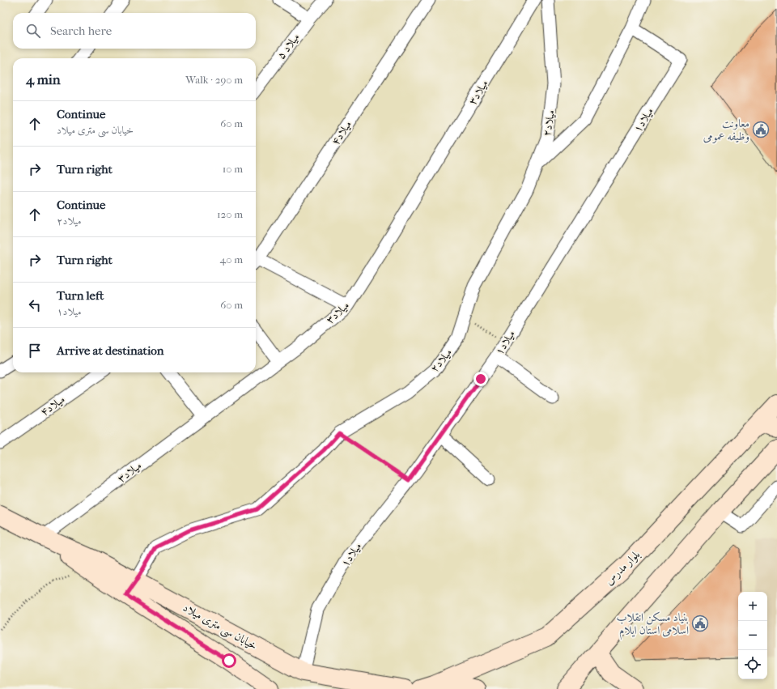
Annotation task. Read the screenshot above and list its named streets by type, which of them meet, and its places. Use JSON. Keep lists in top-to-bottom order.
{
  "streets": {
    "main road": ["بلوار مدرس", "خیابان سی متری میلاد"],
    "street": [
      "میلاد ۵",
      "میلاد۳",
      "میلاد۱",
      "میلاد۲",
      "میلاد۴"
    ]
  },
  "crossings": [
    ["میلاد۳", "خیابان سی متری میلاد"],
    ["میلاد۱", "خیابان سی متری میلاد"],
    ["میلاد۲", "خیابان سی متری میلاد"]
  ],
  "places": {
    "public building": ["معاونت وظیفه عمومی", "بنیاد مسکن انقلاب اسلامی استان ایلام"]
  },
  "page": {
    "search": "Search here",
    "heading": ["4 min", "Walk · 290 m"],
    "list": [
      ["Continue", "خیابان سی متری میلاد", "60 m"],
      ["Turn right", "10 m"],
      ["Continue", "میلاد۲", "120 m"],
      ["Turn right", "40 m"],
      ["Turn left", "میلاد۱", "60 m"],
      "Arrive at destination"
    ],
    "map_buttons": ["+", "−"]
  }
}
